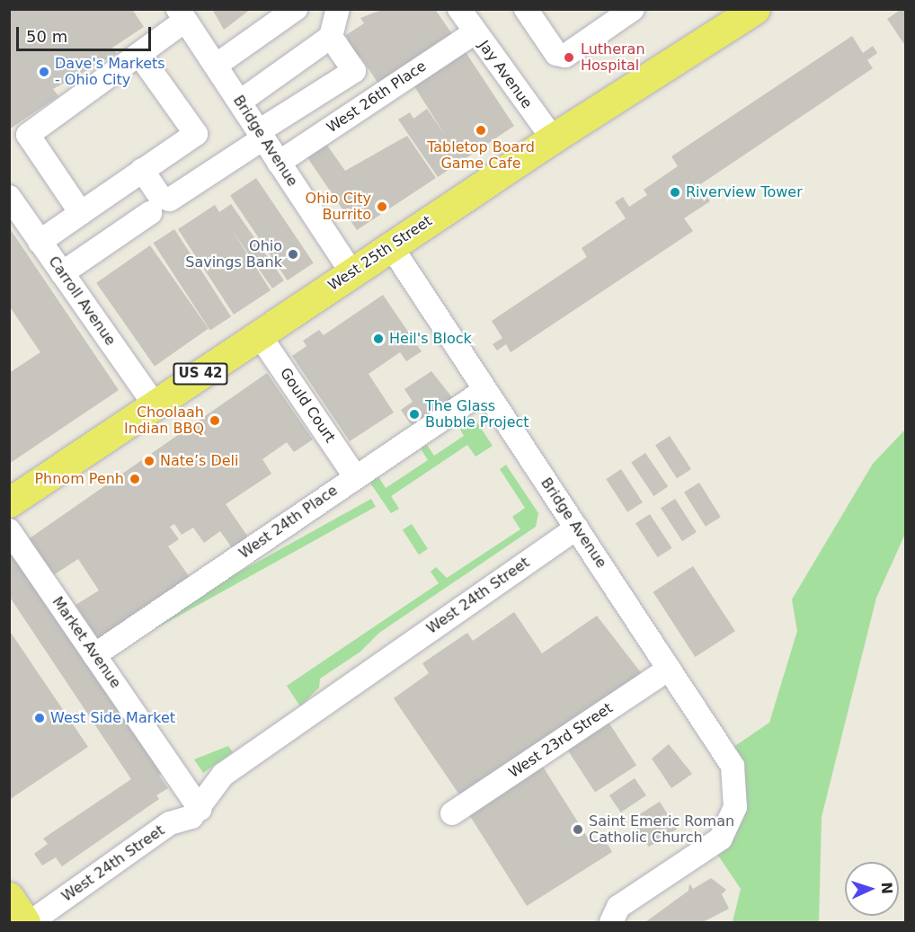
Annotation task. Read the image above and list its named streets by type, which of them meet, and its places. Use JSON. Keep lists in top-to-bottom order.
{
  "streets": {
    "main road": ["West 25th Street", "US 42"],
    "street": [
      "Jay Avenue",
      "West 26th Place",
      "Bridge Avenue",
      "Carroll Avenue",
      "Gould Court",
      "West 24th Place",
      "West 24th Street",
      "Market Avenue",
      "West 23rd Street"
    ]
  },
  "crossings": [
    ["Jay Avenue", "West 26th Place"],
    ["Jay Avenue", "West 25th Street"],
    ["West 26th Place", "Bridge Avenue"],
    ["Bridge Avenue", "West 25th Street"],
    ["Bridge Avenue", "West 24th Place"],
    ["Bridge Avenue", "West 24th Street"],
    ["Bridge Avenue", "West 23rd Street"],
    ["West 25th Street", "Carroll Avenue"],
    ["West 25th Street", "Gould Court"],
    ["Gould Court", "West 24th Place"],
    ["West 24th Place", "Market Avenue"],
    ["West 24th Street", "Market Avenue"]
  ],
  "places": [
    "Lutheran Hospital",
    "Dave's Markets - Ohio City",
    "Tabletop Board Game Cafe",
    "Riverview Tower",
    "Ohio City Burrito",
    "Ohio Savings Bank",
    "Heil's Block",
    "The Glass Bubble Project",
    "Choolaah Indian BBQ",
    "Nate’s Deli",
    "Phnom Penh",
    "West Side Market",
    "Saint Emeric Roman Catholic Church"
  ],
  "scale_bar": "50 m",
  "north": "right"
}
